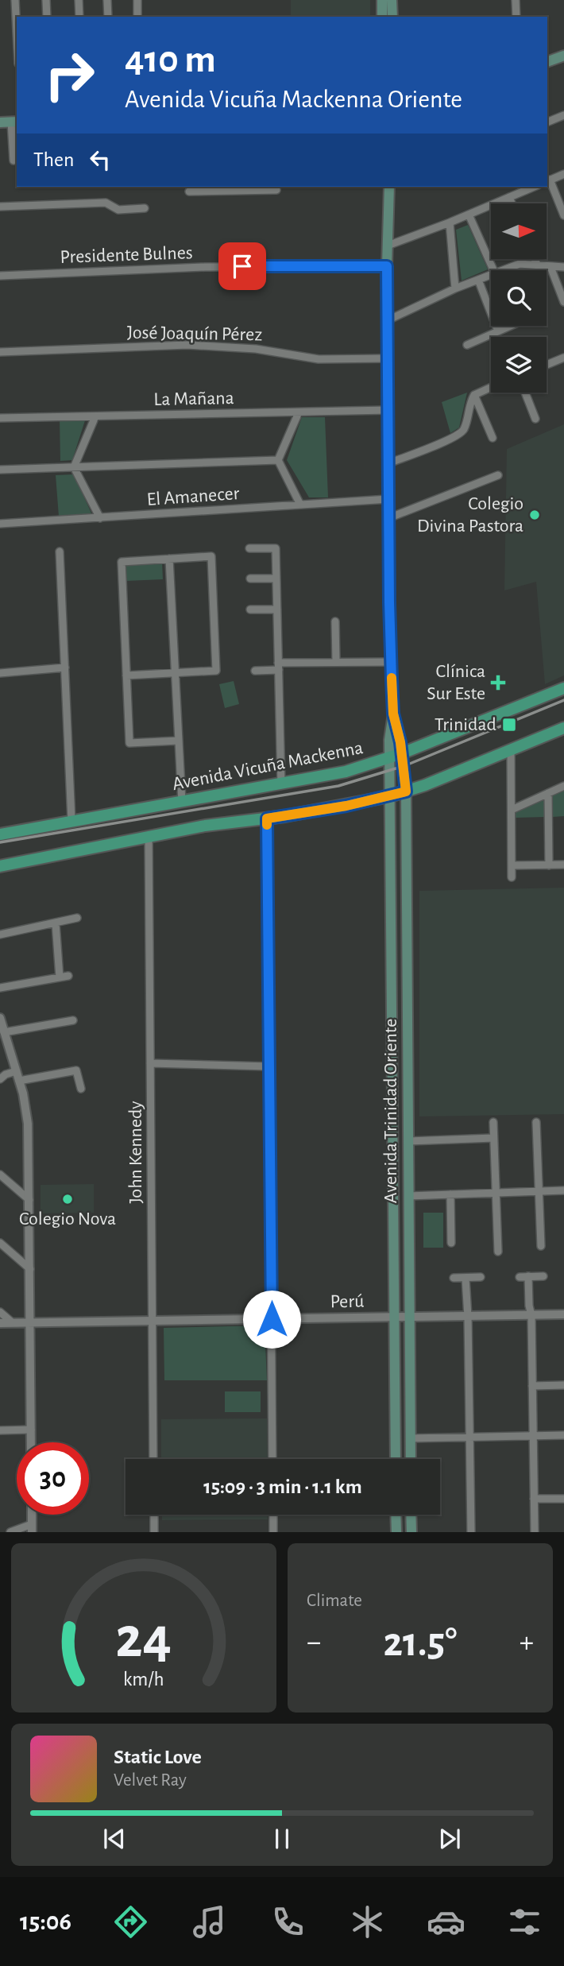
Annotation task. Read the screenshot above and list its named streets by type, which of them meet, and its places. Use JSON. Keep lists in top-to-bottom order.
{
  "streets": {
    "main road": ["Avenida Vicuña Mackenna", "Avenida Trinidad Oriente"],
    "street": [
      "Presidente Bulnes",
      "José Joaquín Pérez",
      "La Mañana",
      "El Amanecer",
      "John Kennedy",
      "Perú"
    ]
  },
  "crossings": [
    ["Avenida Vicuña Mackenna", "Avenida Trinidad Oriente"],
    ["Avenida Trinidad Oriente", "Perú"],
    ["John Kennedy", "Perú"]
  ],
  "places": {
    "other": ["Colegio Divina Pastora", "Colegio Nova"],
    "health": ["Clínica Sur Este"],
    "transit": ["Trinidad"]
  },
  "north": "right",
  "page": {
    "turn": ["410 m", "Avenida Vicuña Mackenna Oriente"],
    "then": "Then",
    "limit": "30",
    "trip": "15:09 · 3 min · 1.1 km",
    "tile": "Climate",
    "heat": ["−", "21.5°", "+"],
    "song": ["Static Love", "Velvet Ray"],
    "tabs": "15:06",
    "gauge": ["24", "km/h"]
  }
}
